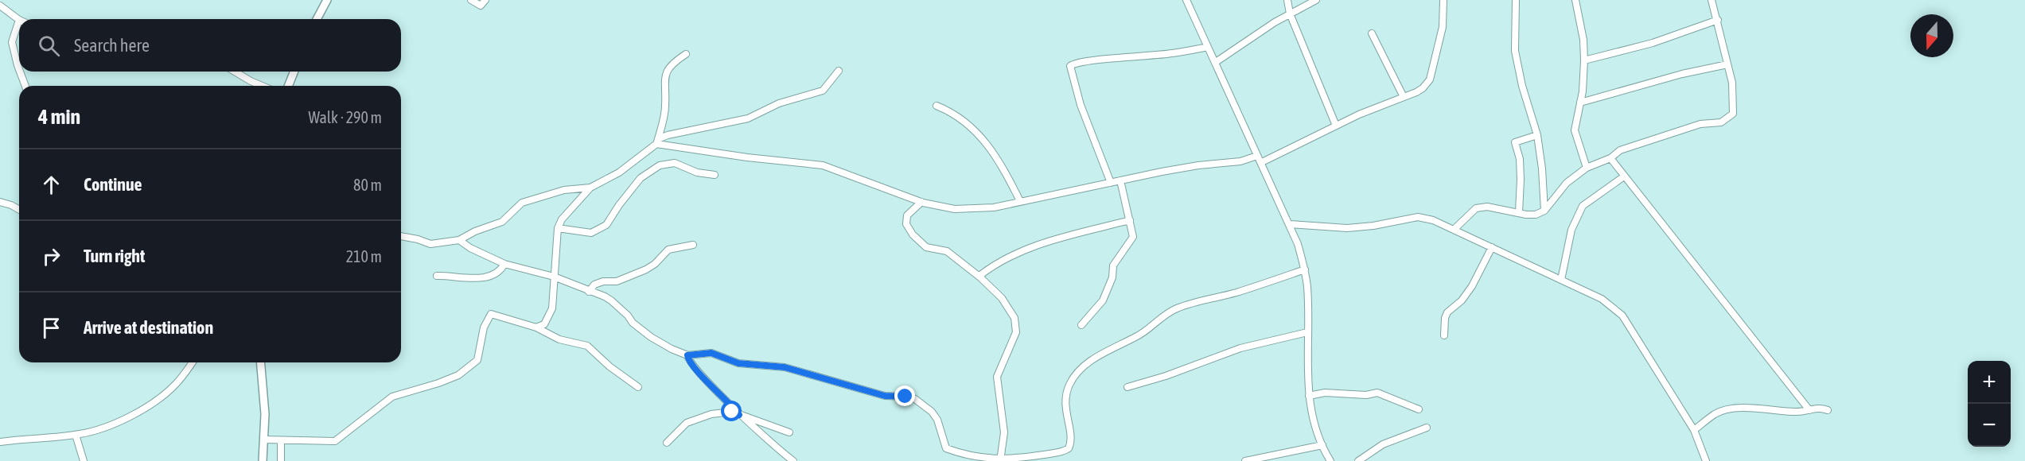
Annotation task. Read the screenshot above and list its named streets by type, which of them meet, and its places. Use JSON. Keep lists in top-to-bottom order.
{
  "north": "bottom",
  "page": {
    "search": "Search here",
    "heading": ["4 min", "Walk · 290 m"],
    "list": [
      ["Continue", "80 m"],
      ["Turn right", "210 m"],
      "Arrive at destination"
    ],
    "map_buttons": ["+", "−"]
  }
}
